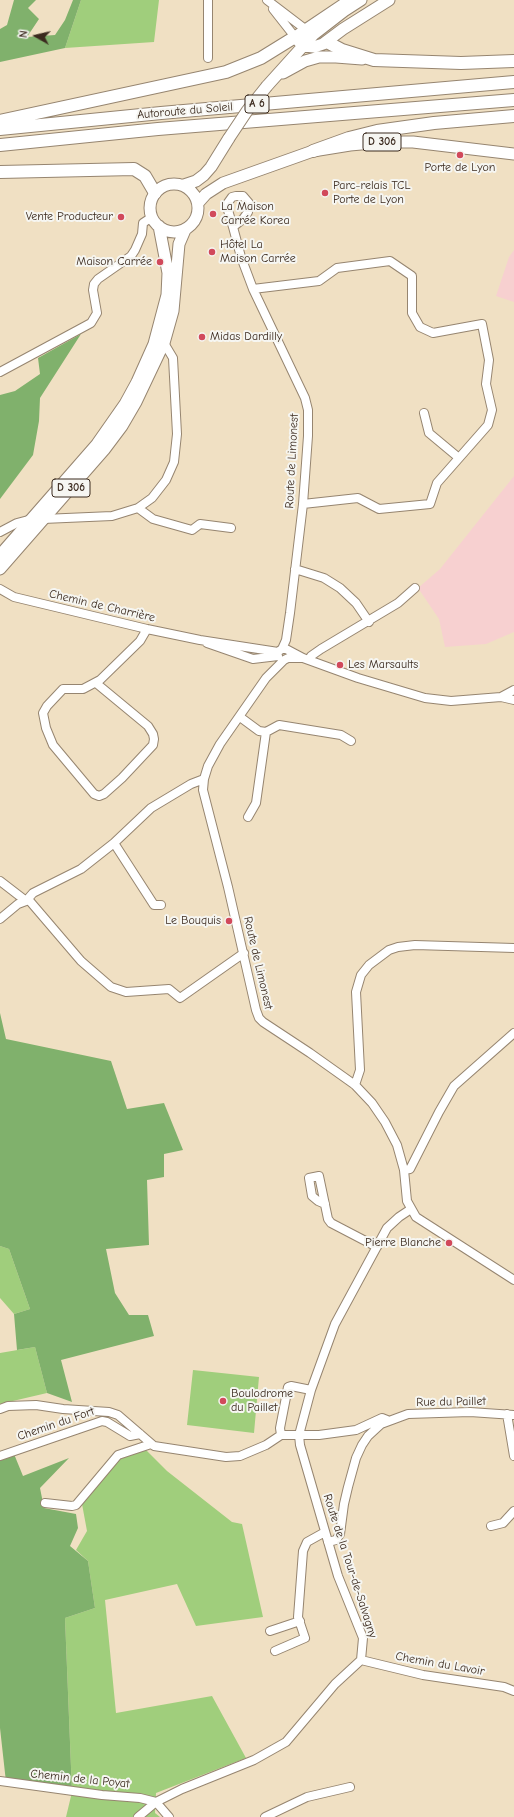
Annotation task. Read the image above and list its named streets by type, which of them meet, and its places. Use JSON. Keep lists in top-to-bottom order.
{
  "streets": {
    "highway": ["A 6", "Autoroute du Soleil"],
    "main road": ["D 306"],
    "street": [
      "Route de Limonest",
      "Chemin de Charrière",
      "Rue du Paillet",
      "Chemin du Fort",
      "Route de la Tour-de-Salvagny",
      "Chemin du Lavoir",
      "Chemin de la Poyat"
    ]
  },
  "crossings": [
    ["Route de Limonest", "Chemin de Charrière"],
    ["Route de Limonest", "Route de la Tour-de-Salvagny"],
    ["Rue du Paillet", "Route de la Tour-de-Salvagny"],
    ["Route de la Tour-de-Salvagny", "Chemin du Lavoir"]
  ],
  "places": [
    "Porte de Lyon",
    "Parc-relais TCL Porte de Lyon",
    "La Maison Carrée Korea",
    "Vente Producteur",
    "Hôtel La Maison Carrée",
    "Maison Carrée",
    "Midas Dardilly",
    "Les Marsaults",
    "Le Bouquis",
    "Pierre Blanche",
    "Boulodrome du Paillet"
  ],
  "north": "left"
}
